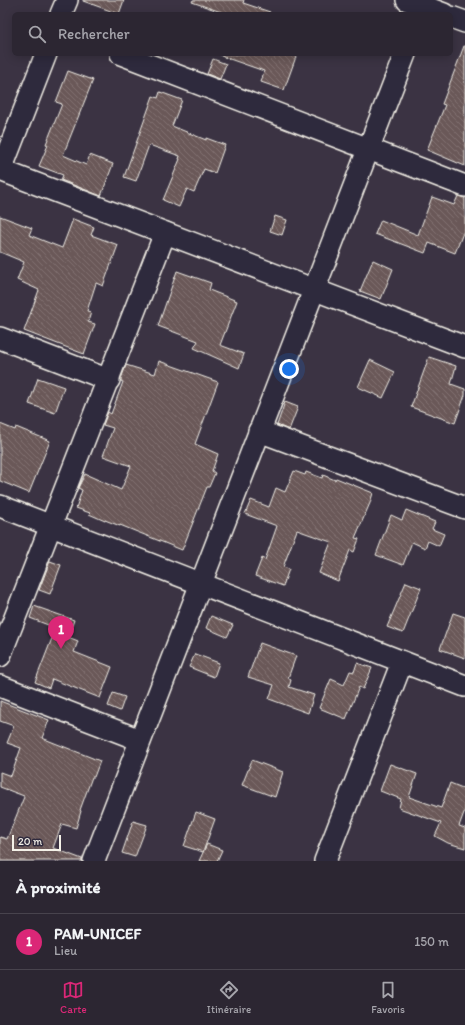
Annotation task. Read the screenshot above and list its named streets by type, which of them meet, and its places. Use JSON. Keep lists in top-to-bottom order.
{
  "scale_bar": "20 m",
  "page": {
    "search": "Rechercher",
    "pins": "1",
    "scale": "20 m",
    "heading": "À proximité",
    "list": [
      {
        "mark": "1",
        "name": "PAM-UNICEF",
        "note": "Lieu",
        "value": "150 m"
      }
    ],
    "nav": ["Carte", "Itinéraire", "Favoris"]
  }
}
